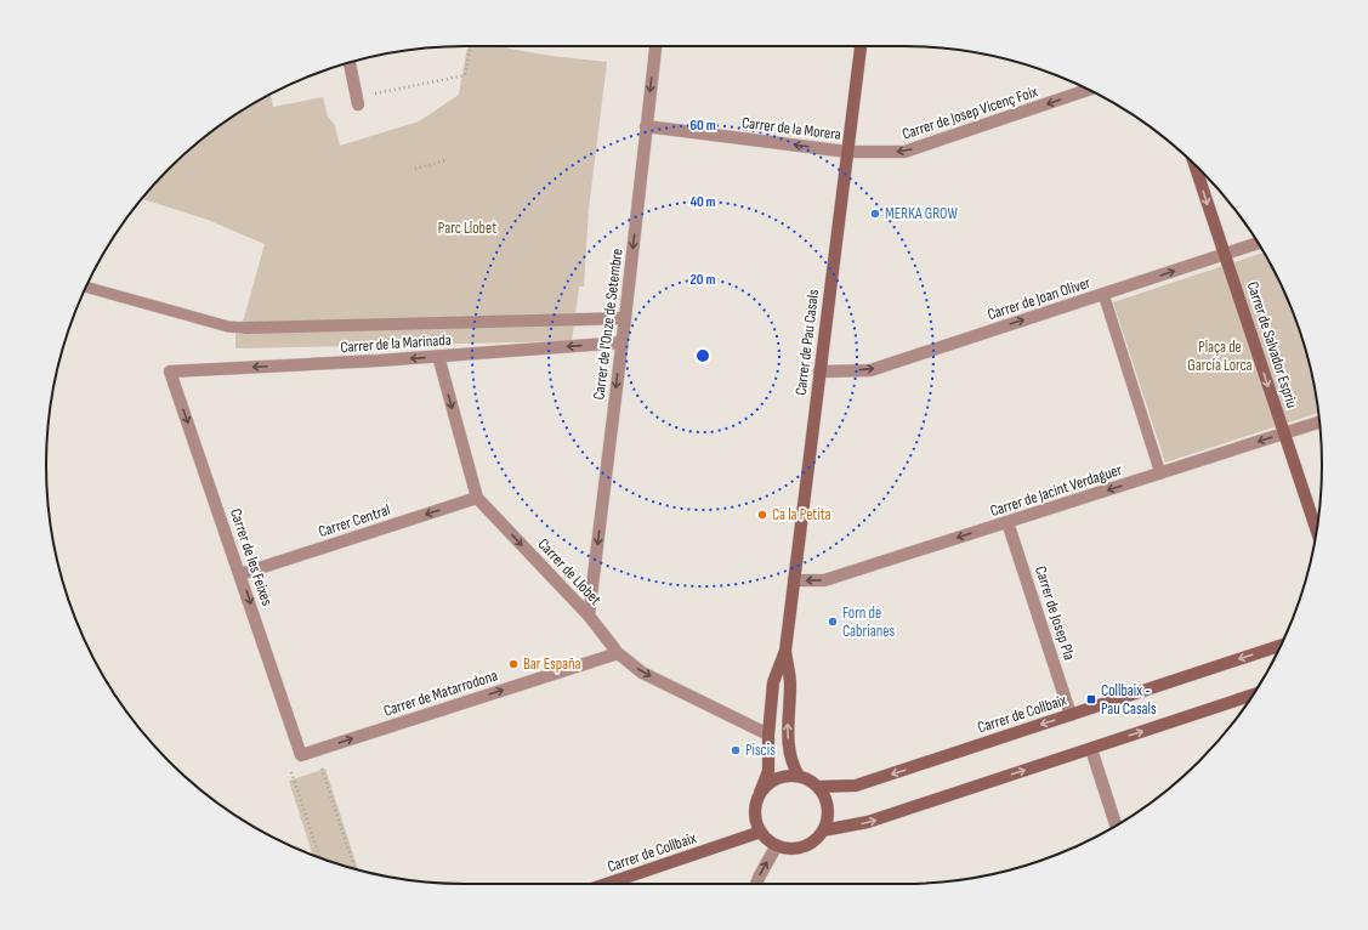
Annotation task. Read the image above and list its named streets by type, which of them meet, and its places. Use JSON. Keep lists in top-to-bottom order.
{
  "streets": {
    "street": [
      "Carrer de Josep Vicenç Foix",
      "Carrer de la Morera",
      "Carrer de Joan Oliver",
      "Carrer de l'Onze de Setembre",
      "Carrer de Pau Casals",
      "Carrer de la Marinada",
      "Carrer de Salvador Espriu",
      "Carrer de Jacint Verdaguer",
      "Carrer Central",
      "Carrer de les Feixes",
      "Carrer de Llobet",
      "Carrer de Josep Pla",
      "Carrer de Matarrodona",
      "Carrer de Collbaix"
    ]
  },
  "crossings": [
    ["Carrer de Josep Vicenç Foix", "Carrer de la Morera"],
    ["Carrer de Josep Vicenç Foix", "Carrer de Pau Casals"],
    ["Carrer de la Morera", "Carrer de l'Onze de Setembre"],
    ["Carrer de la Morera", "Carrer de Pau Casals"],
    ["Carrer de Joan Oliver", "Carrer de Pau Casals"],
    ["Carrer de Joan Oliver", "Carrer de Salvador Espriu"],
    ["Carrer de l'Onze de Setembre", "Carrer de la Marinada"],
    ["Carrer de l'Onze de Setembre", "Carrer de Llobet"],
    ["Carrer de Pau Casals", "Carrer de Jacint Verdaguer"],
    ["Carrer de Pau Casals", "Carrer de Llobet"],
    ["Carrer de Pau Casals", "Carrer de Collbaix"],
    ["Carrer de la Marinada", "Carrer de les Feixes"],
    ["Carrer de la Marinada", "Carrer de Llobet"],
    ["Carrer de Salvador Espriu", "Carrer de Jacint Verdaguer"],
    ["Carrer de Jacint Verdaguer", "Carrer de Josep Pla"],
    ["Carrer Central", "Carrer de les Feixes"],
    ["Carrer Central", "Carrer de Llobet"],
    ["Carrer de les Feixes", "Carrer de Matarrodona"],
    ["Carrer de Llobet", "Carrer de Matarrodona"],
    ["Carrer de Josep Pla", "Carrer de Collbaix"]
  ],
  "one_way": [
    "Carrer de Josep Vicenç Foix",
    "Carrer de la Morera",
    "Carrer de Joan Oliver",
    "Carrer de l'Onze de Setembre",
    "Carrer de Salvador Espriu",
    "Carrer de Jacint Verdaguer",
    "Carrer Central",
    "Carrer de les Feixes",
    "Carrer de Llobet",
    "Carrer de Matarrodona"
  ],
  "parks": ["Parc Llobet", "Plaça de García Lorca"],
  "places": {
    "other": [
      "MERKA GROW",
      "Ca la Petita",
      "Forn de Cabrianes",
      "Bar España",
      "Piscis"
    ],
    "transit": ["Collbaix - Pau Casals"]
  },
  "rings": ["60 m", "40 m", "20 m"]
}
